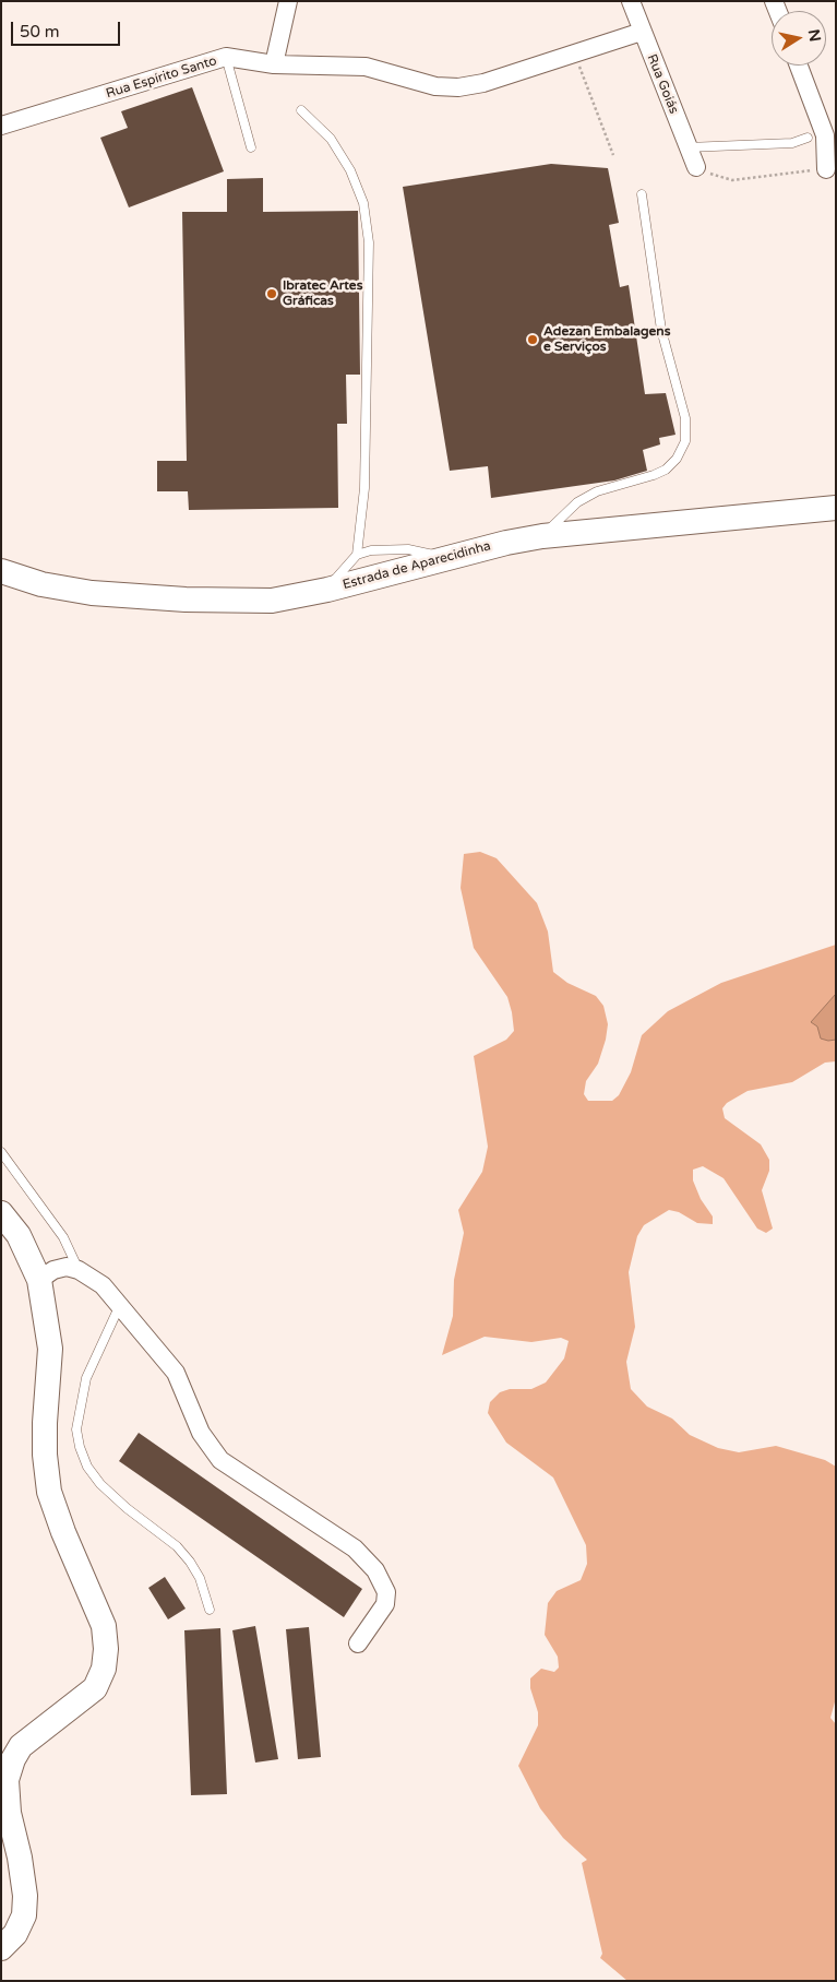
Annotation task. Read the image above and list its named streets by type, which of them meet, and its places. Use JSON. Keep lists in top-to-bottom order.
{
  "streets": {
    "street": ["Rua Espírito Santo", "Rua Goiás", "Estrada de Aparecidinha"]
  },
  "crossings": [
    ["Rua Espírito Santo", "Rua Goiás"]
  ],
  "places": ["Ibratec Artes Gráficas", "Adezan Embalagens e Serviços"],
  "scale_bar": "50 m",
  "north": "right"
}
